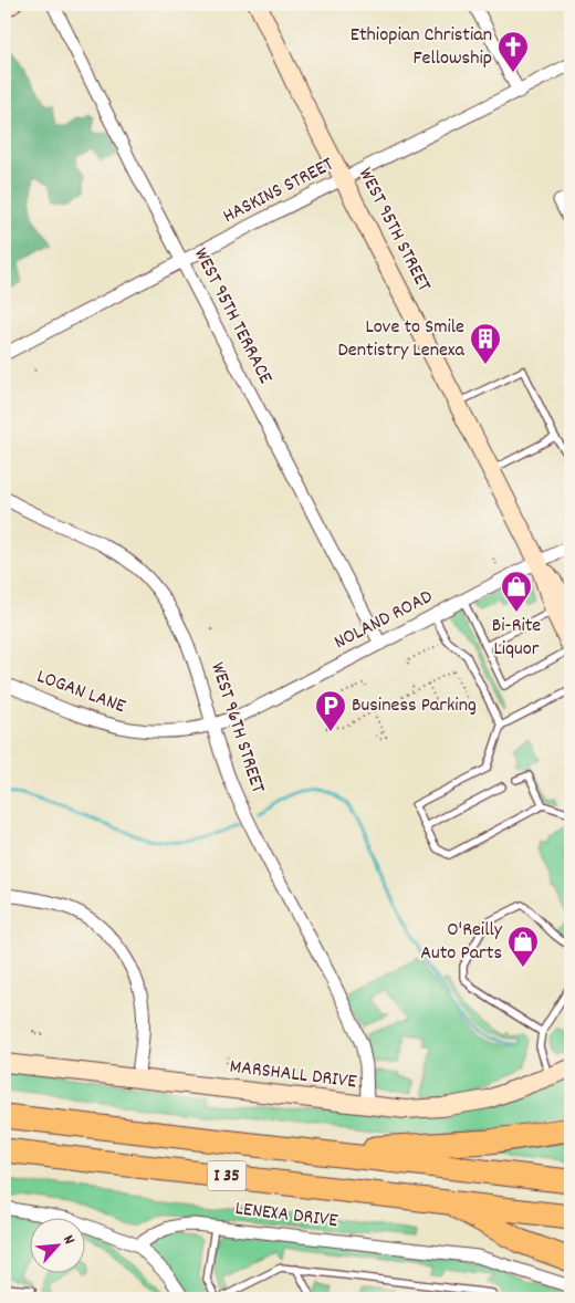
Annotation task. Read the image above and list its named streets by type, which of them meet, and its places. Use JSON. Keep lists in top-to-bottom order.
{
  "streets": {
    "highway": ["I 35"],
    "main road": ["WEST 95TH STREET", "MARSHALL DRIVE"],
    "street": [
      "HASKINS STREET",
      "WEST 95TH TERRACE",
      "NOLAND ROAD",
      "LOGAN LANE",
      "WEST 96TH STREET",
      "LENEXA DRIVE"
    ]
  },
  "crossings": [
    ["HASKINS STREET", "WEST 95TH STREET"],
    ["HASKINS STREET", "WEST 95TH TERRACE"],
    ["WEST 95TH STREET", "NOLAND ROAD"],
    ["WEST 95TH TERRACE", "NOLAND ROAD"],
    ["NOLAND ROAD", "LOGAN LANE"],
    ["NOLAND ROAD", "WEST 96TH STREET"],
    ["LOGAN LANE", "WEST 96TH STREET"],
    ["WEST 96TH STREET", "MARSHALL DRIVE"]
  ],
  "places": {
    "church": ["Ethiopian Christian Fellowship"],
    "building": ["Love to Smile Dentistry Lenexa"],
    "shop": ["Bi-Rite Liquor", "O'Reilly Auto Parts"],
    "parking": ["Business Parking"]
  },
  "north": "top right"
}
